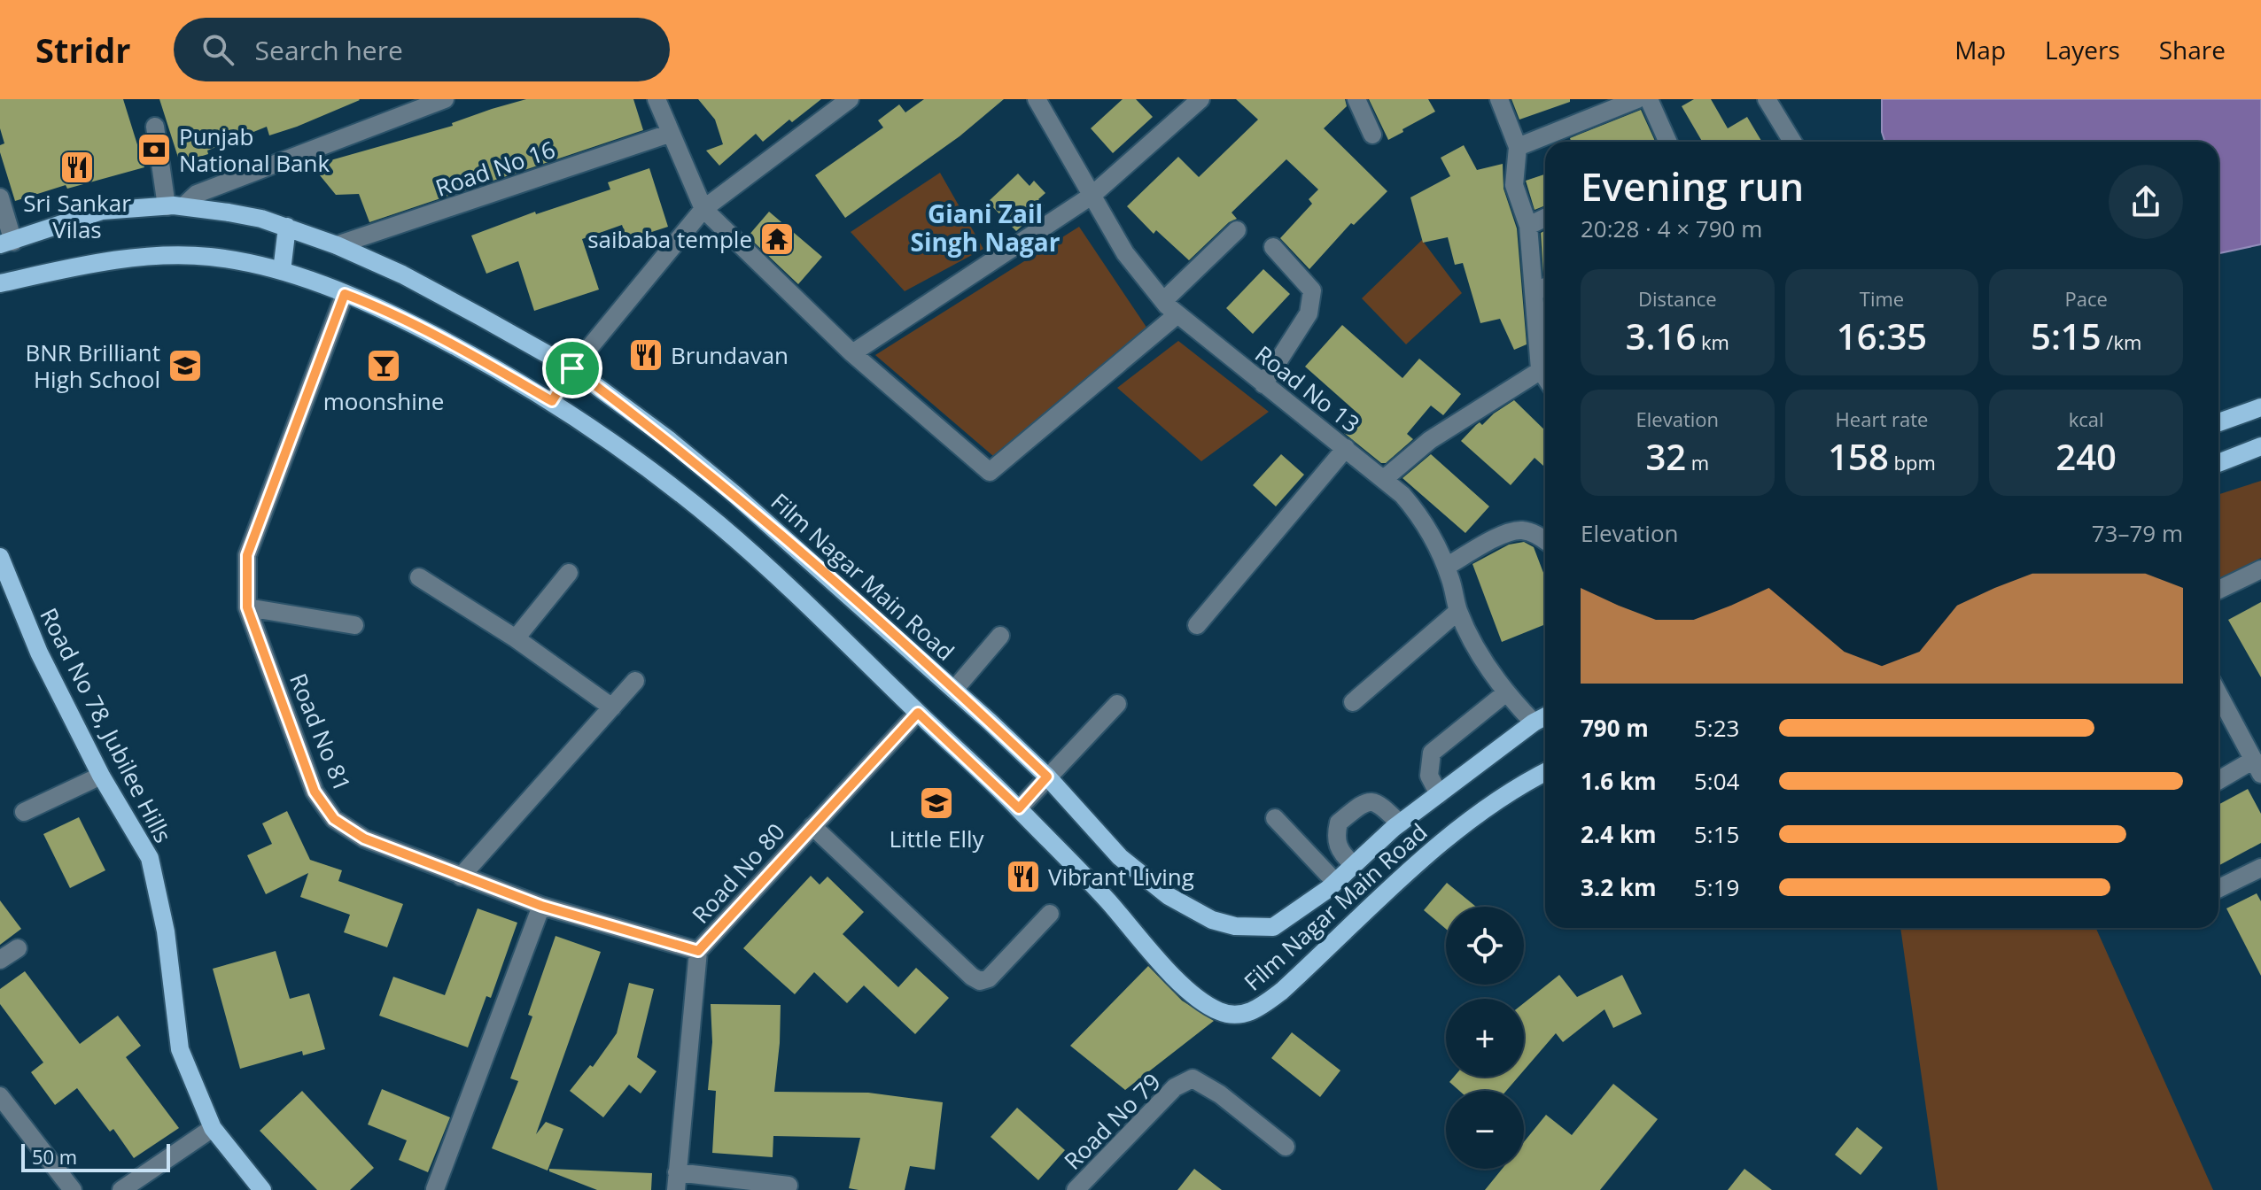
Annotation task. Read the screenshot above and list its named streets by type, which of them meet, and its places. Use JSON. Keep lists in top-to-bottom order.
{
  "streets": {
    "main road": ["Film Nagar Main Road", "Road No 78, Jubilee Hills"],
    "street": [
      "Road No 16",
      "Road No 13",
      "Road No 81",
      "Road No 80",
      "Road No 79"
    ]
  },
  "crossings": [
    ["Road No 16", "Film Nagar Main Road"],
    ["Road No 13", "Film Nagar Main Road"],
    ["Film Nagar Main Road", "Road No 81"],
    ["Film Nagar Main Road", "Road No 80"],
    ["Road No 81", "Road No 80"]
  ],
  "districts": ["Giani Zail Singh Nagar"],
  "places": {
    "bank": ["Punjab National Bank"],
    "restaurant": ["Sri Sankar Vilas", "Brundavan", "Vibrant Living"],
    "temple": ["saibaba temple"],
    "school or university": ["BNR Brilliant High School", "Little Elly"],
    "bar": ["moonshine"]
  },
  "scale_bar": "50 m",
  "page": {
    "header": "Stridr",
    "search": "Search here",
    "nav": ["Map", "Layers", "Share"],
    "heading": ["Evening run", "20:28 · 4 × 790 m"],
    "stats": [
      ["Distance", "3.16 km"],
      ["Time", "16:35"],
      ["Pace", "5:15 /km"],
      ["Elevation", "32 m"],
      ["Heart rate", "158 bpm"],
      ["kcal", "240"]
    ],
    "chart": ["Elevation", "73–79 m"],
    "list": [
      {
        "name": "790 m",
        "note": "5:23"
      },
      {
        "name": "1.6 km",
        "note": "5:04"
      },
      {
        "name": "2.4 km",
        "note": "5:15"
      },
      {
        "name": "3.2 km",
        "note": "5:19"
      }
    ],
    "map_buttons": ["+", "−"],
    "scale": "50 m"
  }
}
